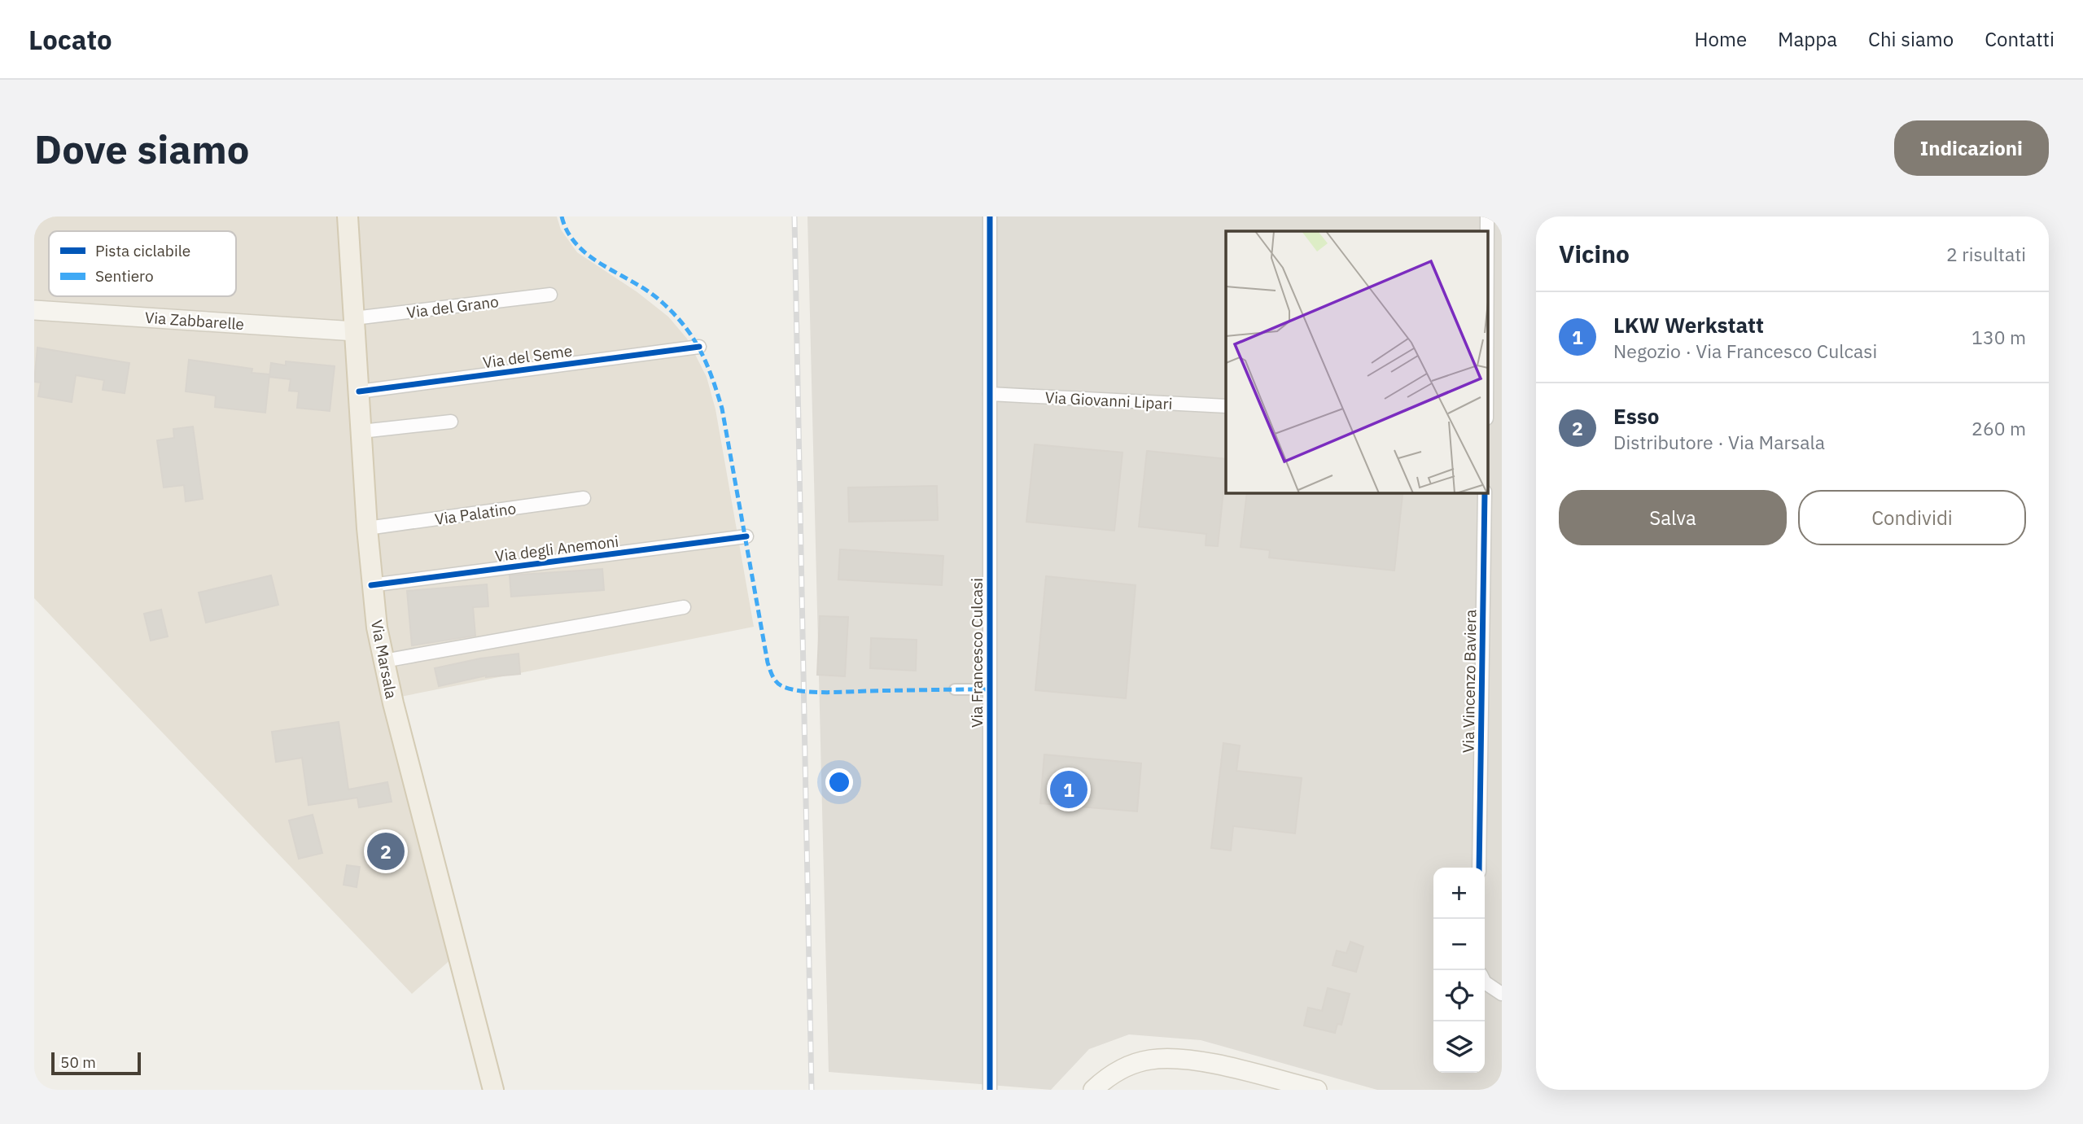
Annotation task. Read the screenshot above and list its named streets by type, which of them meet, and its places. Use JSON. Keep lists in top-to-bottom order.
{
  "streets": {
    "main road": ["Via Zabbarelle", "Via Marsala"],
    "street": [
      "Via del Grano",
      "Via del Seme",
      "Via Giovanni Lipari",
      "Via Palatino",
      "Via degli Anemoni",
      "Via Francesco Culcasi",
      "Via Vincenzo Baviera"
    ]
  },
  "crossings": [
    ["Via del Grano", "Via Zabbarelle"],
    ["Via del Grano", "Via Marsala"],
    ["Via Zabbarelle", "Via Marsala"],
    ["Via del Seme", "Via Marsala"],
    ["Via Giovanni Lipari", "Via Francesco Culcasi"],
    ["Via Palatino", "Via Marsala"],
    ["Via degli Anemoni", "Via Marsala"]
  ],
  "legend": ["Pista ciclabile", "Sentiero"],
  "scale_bar": "50 m",
  "page": {
    "header": "Locato",
    "nav": [
      "Home",
      "Mappa",
      "Chi siamo",
      "Contatti"
    ],
    "buttons": [
      "Indicazioni",
      ["Salva", "Condividi"]
    ],
    "title": "Dove siamo",
    "heading": ["Vicino", "2 risultati"],
    "list": [
      {
        "mark": "1",
        "name": "LKW Werkstatt",
        "note": "Negozio · Via Francesco Culcasi",
        "value": "130 m"
      },
      {
        "mark": "2",
        "name": "Esso",
        "note": "Distributore · Via Marsala",
        "value": "260 m"
      }
    ],
    "pins": ["1", "2"],
    "map_buttons": ["+", "−"],
    "scale": "50 m"
  }
}
